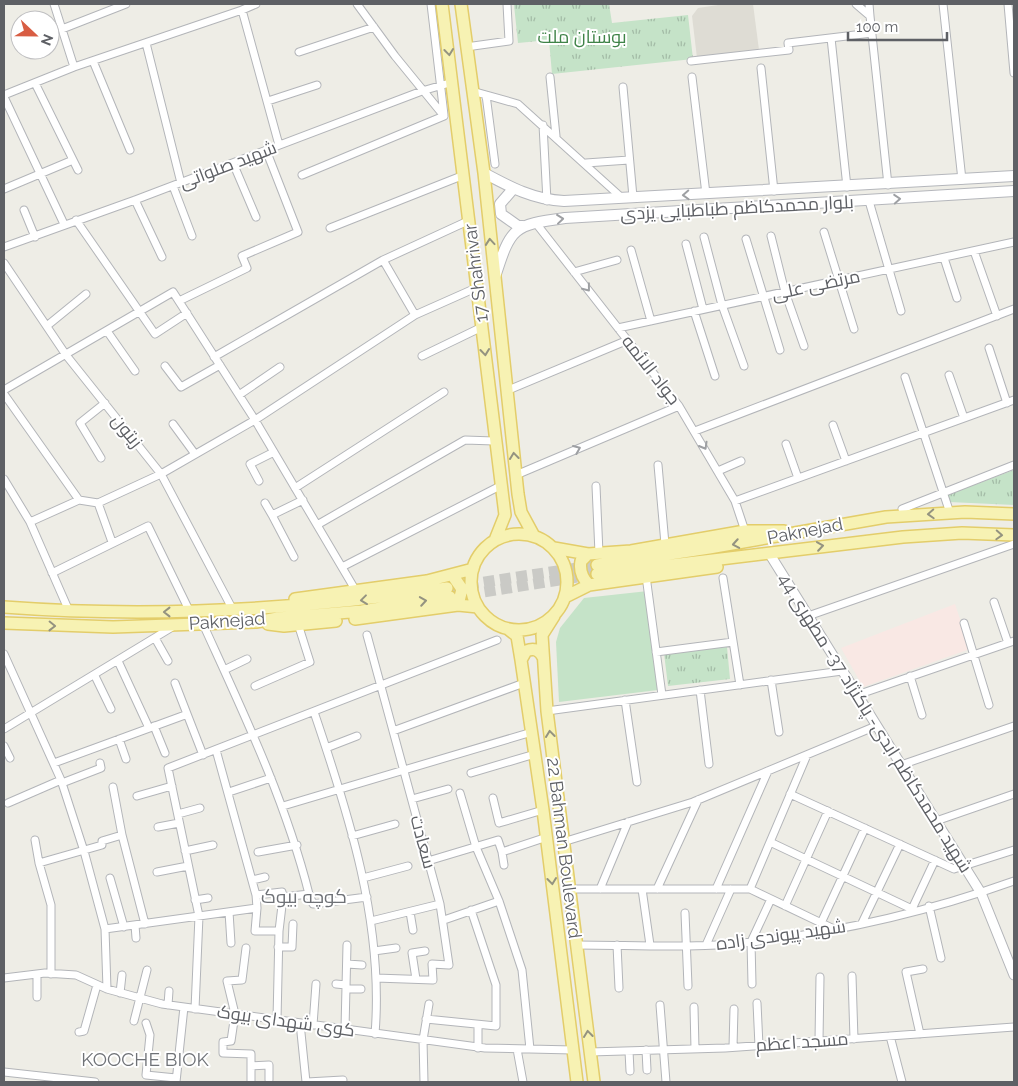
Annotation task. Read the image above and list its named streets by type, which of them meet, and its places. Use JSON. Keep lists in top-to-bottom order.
{
  "streets": {
    "main road": [
      "بلوار محمدکاظم طباطبایی یزدی",
      "17 Shahrivar",
      "Paknejad",
      "22 Bahman Boulevard"
    ],
    "street": [
      "شهید صلواتی",
      "مرتضی علی",
      "جواد الائمه",
      "زیتون",
      "شهید محمدکاظم ابدی- پاکنژاد 37- مطهری 44",
      "سعادت",
      "شهید پیوندی زاده",
      "کوی شهدای بیوک",
      "مسجد اعظم"
    ]
  },
  "crossings": [
    ["شهید صلواتی", "17 Shahrivar"],
    ["بلوار محمدکاظم طباطبایی یزدی", "17 Shahrivar"],
    ["بلوار محمدکاظم طباطبایی یزدی", "جواد الائمه"],
    ["17 Shahrivar", "22 Bahman Boulevard"],
    ["مرتضی علی", "جواد الائمه"],
    ["زیتون", "Paknejad"],
    ["Paknejad", "شهید محمدکاظم ابدی- پاکنژاد 37- مطهری 44"],
    ["شهید محمدکاظم ابدی- پاکنژاد 37- مطهری 44", "شهید پیوندی زاده"],
    ["22 Bahman Boulevard", "شهید پیوندی زاده"],
    ["22 Bahman Boulevard", "کوی شهدای بیوک"],
    ["22 Bahman Boulevard", "مسجد اعظم"]
  ],
  "districts": ["کوچه بیوک", "KOOCHE BIOK"],
  "parks": ["بوستان ملت"],
  "scale_bar": "100 m",
  "north": "right"
}
